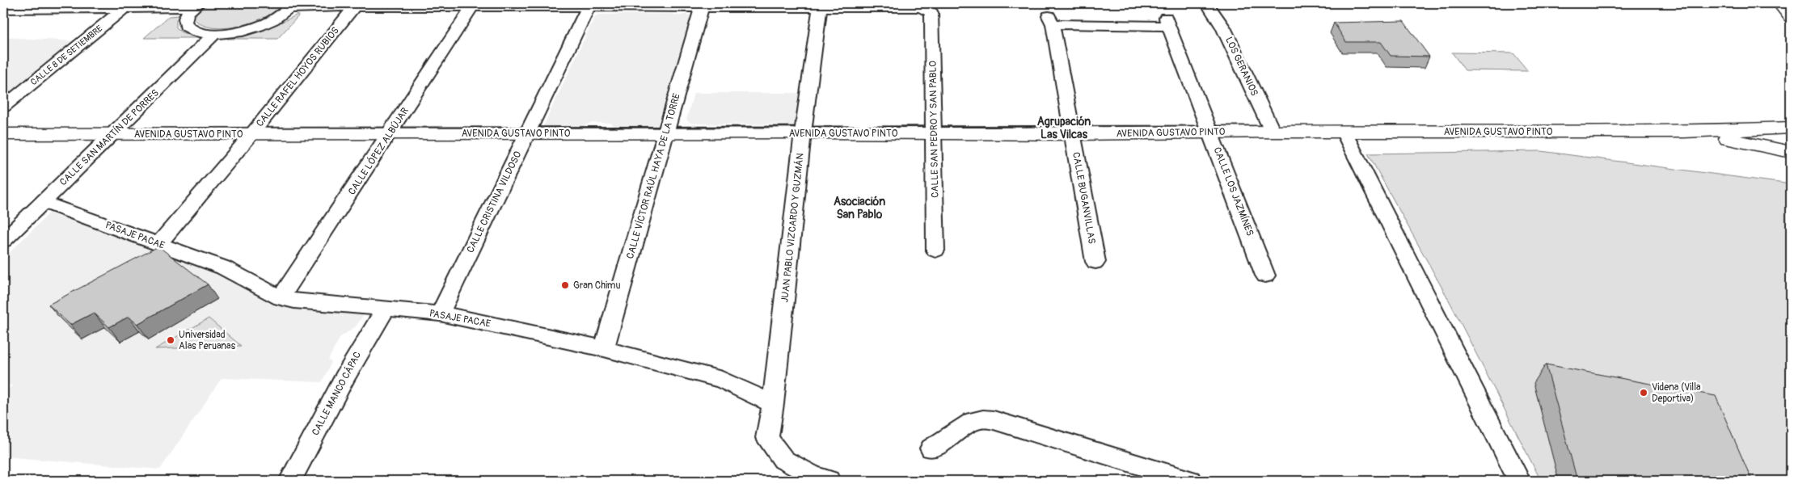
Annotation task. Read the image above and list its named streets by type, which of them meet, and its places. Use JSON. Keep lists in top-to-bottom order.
{
  "streets": {
    "main road": ["AVENIDA GUSTAVO PINTO"],
    "street": [
      "CALLE 8 DE SETIEMBRE",
      "LOS GERANIOS",
      "CALLE RAFEL HOYOS RUBIOS",
      "CALLE SAN PEDRO Y SAN PABLO",
      "CALLE SAN MARTÍN DE PORRES",
      "CALLE LÓPEZ ALBÚJAR",
      "CALLE VÍCTOR RAÚL HAYA DE LA TORRE",
      "CALLE LOS JAZMÍNES",
      "CALLE BUGANVILLAS",
      "CALLE CRISTINA VILDOSO",
      "JUAN PABLO VIZCARDO Y GUZMÁN",
      "PASAJE PACAE",
      "CALLE MANCO CÁPAC"
    ]
  },
  "crossings": [
    ["LOS GERANIOS", "AVENIDA GUSTAVO PINTO"],
    ["CALLE RAFEL HOYOS RUBIOS", "AVENIDA GUSTAVO PINTO"],
    ["CALLE RAFEL HOYOS RUBIOS", "PASAJE PACAE"],
    ["CALLE SAN PEDRO Y SAN PABLO", "AVENIDA GUSTAVO PINTO"],
    ["CALLE SAN PEDRO Y SAN PABLO", "JUAN PABLO VIZCARDO Y GUZMÁN"],
    ["AVENIDA GUSTAVO PINTO", "CALLE SAN MARTÍN DE PORRES"],
    ["AVENIDA GUSTAVO PINTO", "CALLE LÓPEZ ALBÚJAR"],
    ["AVENIDA GUSTAVO PINTO", "CALLE VÍCTOR RAÚL HAYA DE LA TORRE"],
    ["AVENIDA GUSTAVO PINTO", "CALLE LOS JAZMÍNES"],
    ["AVENIDA GUSTAVO PINTO", "CALLE BUGANVILLAS"],
    ["AVENIDA GUSTAVO PINTO", "CALLE CRISTINA VILDOSO"],
    ["AVENIDA GUSTAVO PINTO", "JUAN PABLO VIZCARDO Y GUZMÁN"],
    ["CALLE SAN MARTÍN DE PORRES", "PASAJE PACAE"],
    ["CALLE LÓPEZ ALBÚJAR", "PASAJE PACAE"],
    ["CALLE VÍCTOR RAÚL HAYA DE LA TORRE", "PASAJE PACAE"],
    ["CALLE LOS JAZMÍNES", "CALLE BUGANVILLAS"],
    ["CALLE CRISTINA VILDOSO", "PASAJE PACAE"],
    ["JUAN PABLO VIZCARDO Y GUZMÁN", "PASAJE PACAE"],
    ["PASAJE PACAE", "CALLE MANCO CÁPAC"]
  ],
  "districts": ["Agrupación Las Vilcas", "Asociación San Pablo"],
  "places": ["Gran Chimu", "Universidad Alas Peruanas", "Videna (Villa Deportiva)"]
}
